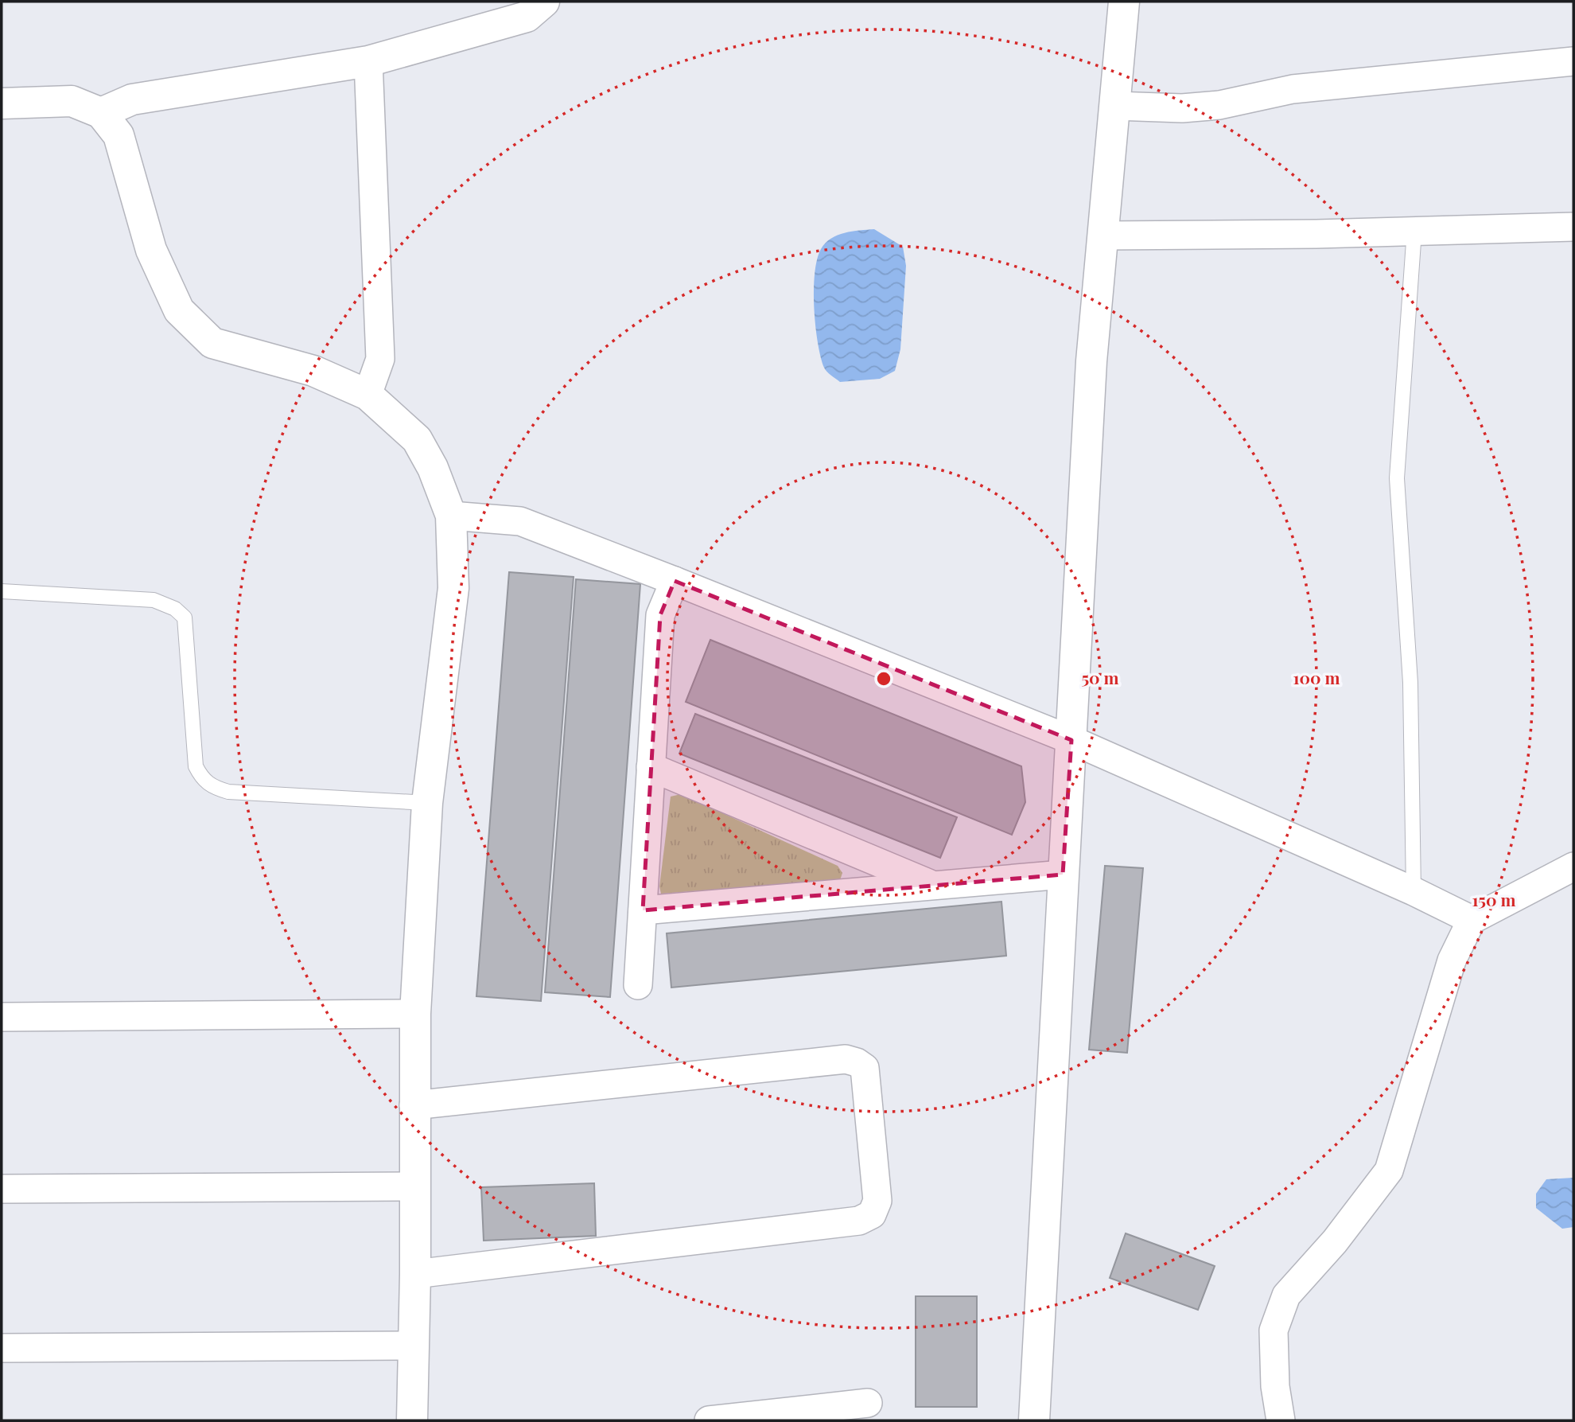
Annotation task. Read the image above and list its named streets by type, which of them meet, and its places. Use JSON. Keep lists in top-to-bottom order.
{
  "rings": ["50 m", "100 m", "150 m"]
}
